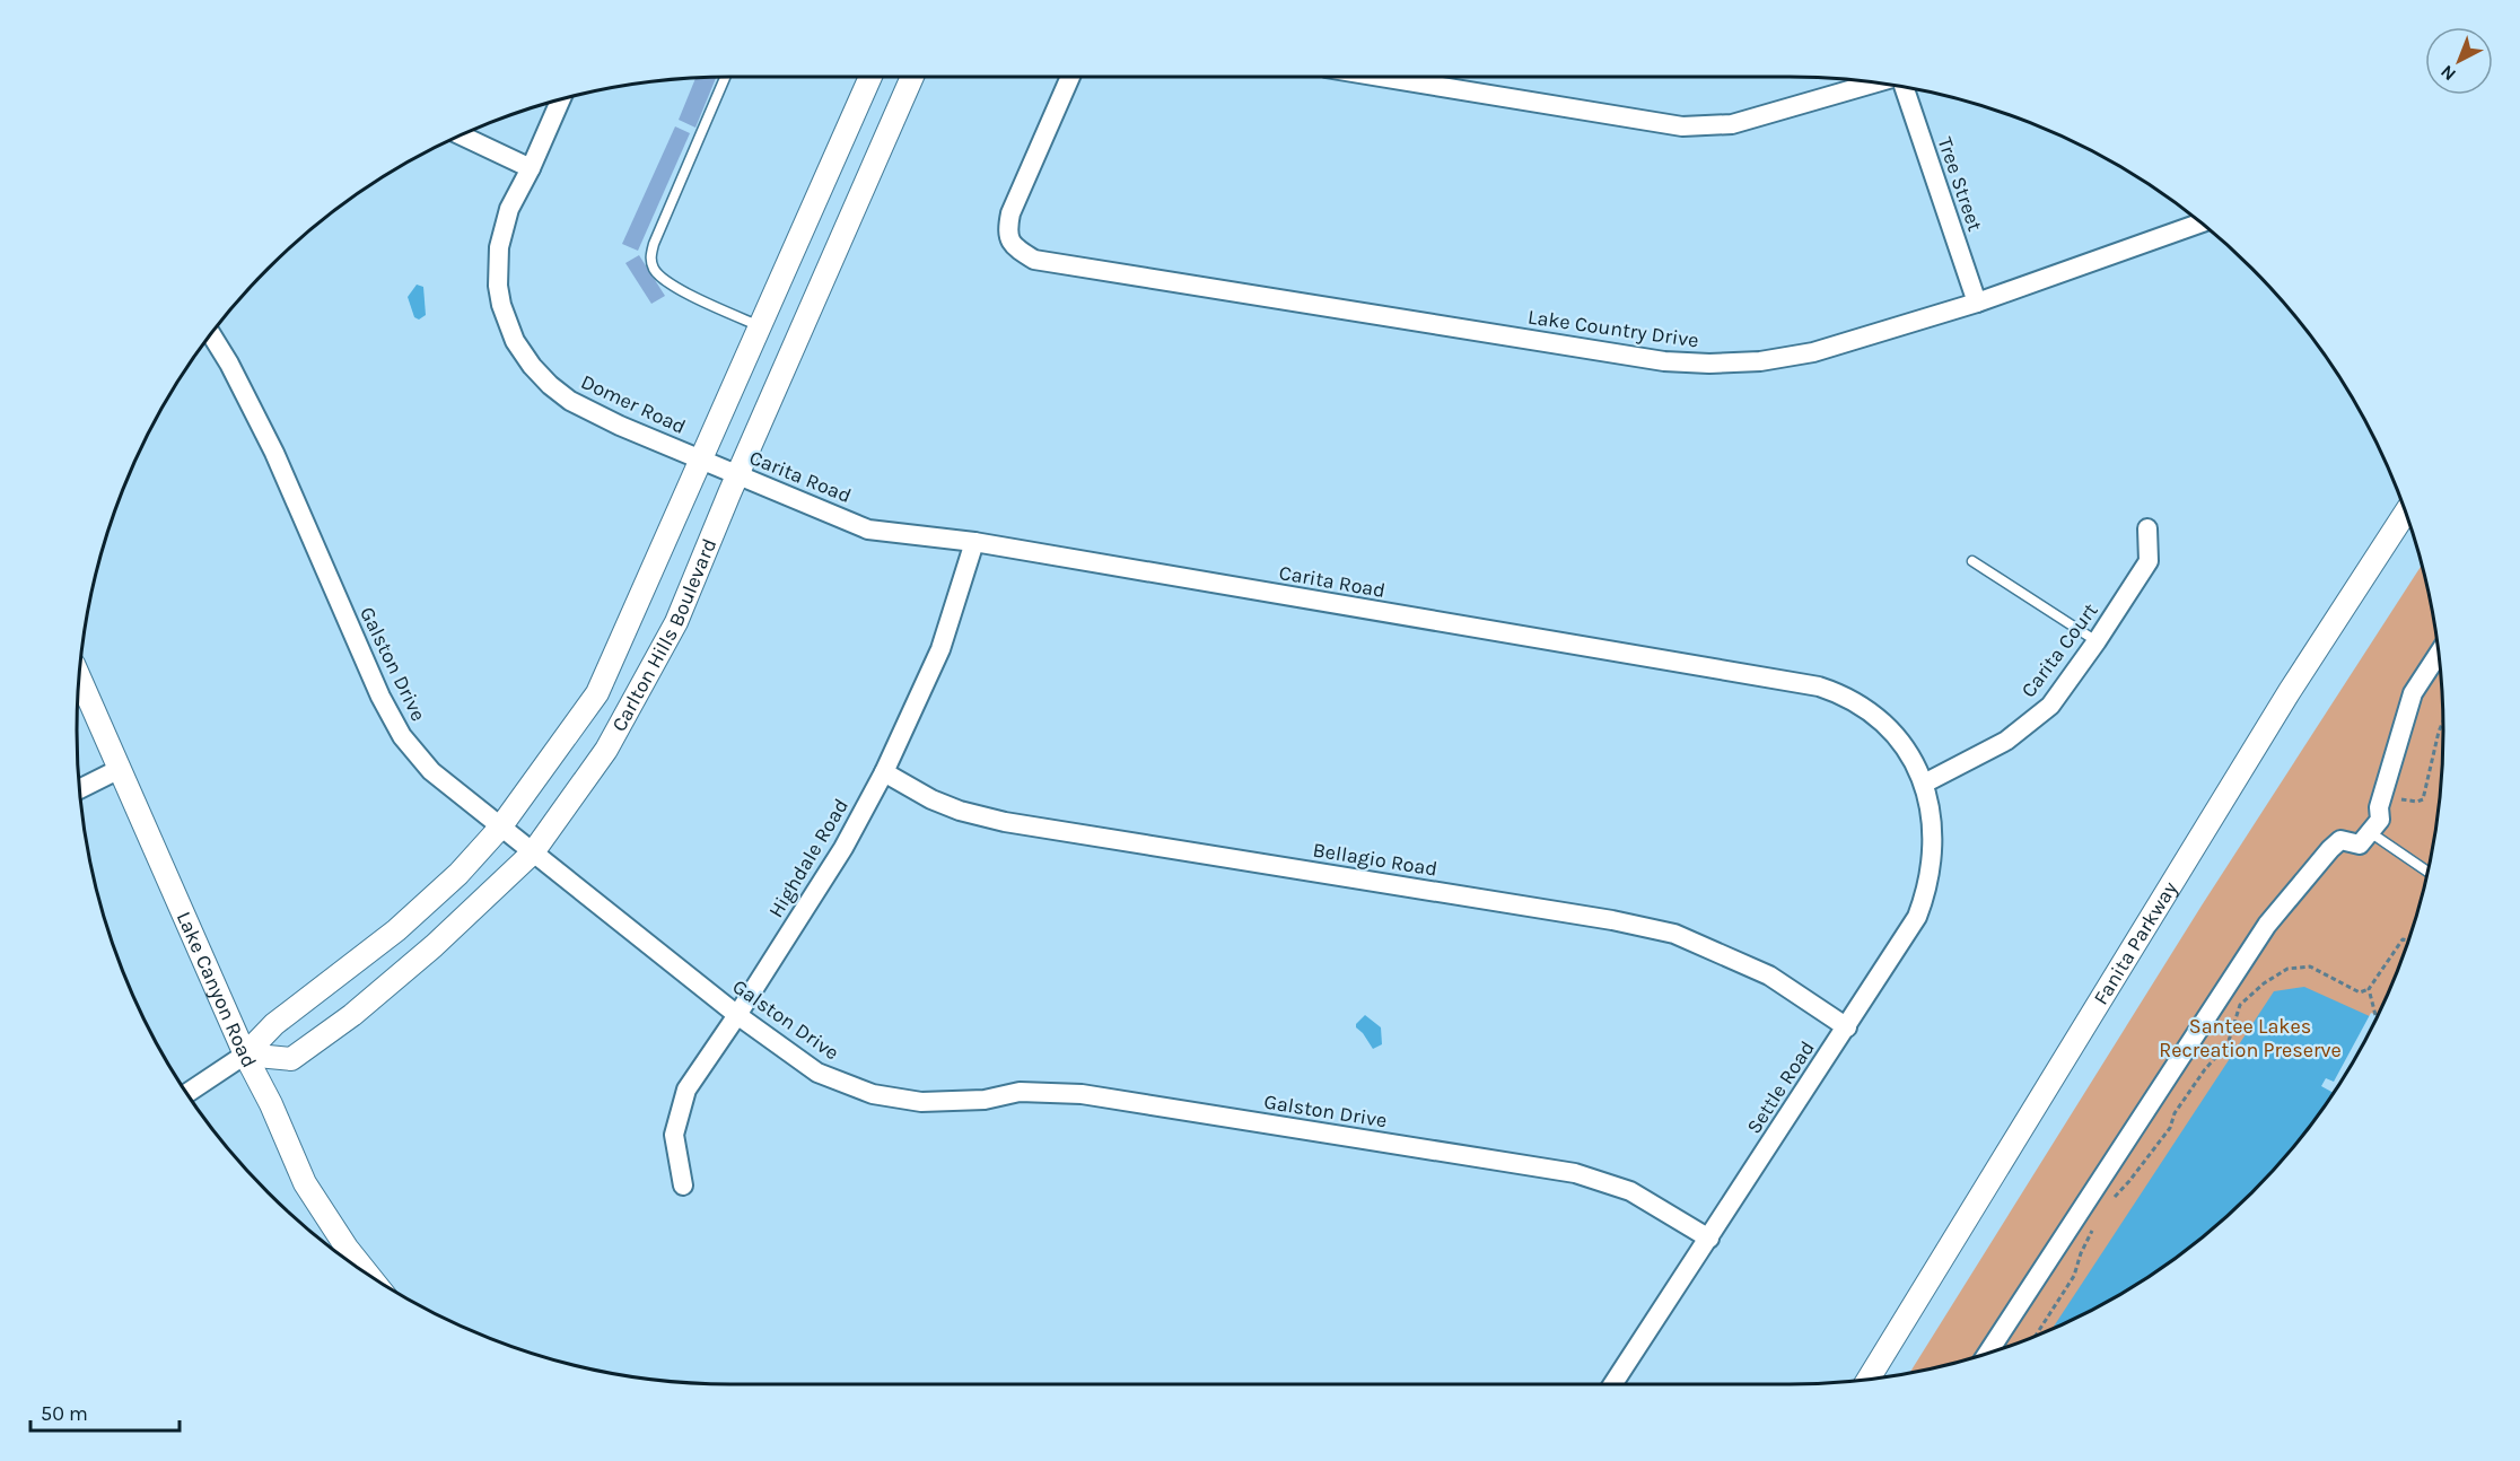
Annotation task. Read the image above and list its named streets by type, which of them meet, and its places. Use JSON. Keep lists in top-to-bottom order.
{
  "streets": {
    "street": [
      "Tree Street",
      "Lake Country Drive",
      "Domer Road",
      "Carita Road",
      "Carlton Hills Boulevard",
      "Carita Court",
      "Galston Drive",
      "Highdale Road",
      "Bellagio Road",
      "Fanita Parkway",
      "Lake Canyon Road",
      "Settle Road"
    ]
  },
  "crossings": [
    ["Tree Street", "Lake Country Drive"],
    ["Domer Road", "Carita Road"],
    ["Domer Road", "Carlton Hills Boulevard"],
    ["Carita Road", "Carlton Hills Boulevard"],
    ["Carita Road", "Carita Court"],
    ["Carita Road", "Highdale Road"],
    ["Carita Road", "Settle Road"],
    ["Carlton Hills Boulevard", "Galston Drive"],
    ["Carlton Hills Boulevard", "Lake Canyon Road"],
    ["Carita Court", "Settle Road"],
    ["Galston Drive", "Highdale Road"],
    ["Galston Drive", "Settle Road"],
    ["Highdale Road", "Bellagio Road"],
    ["Bellagio Road", "Settle Road"]
  ],
  "parks": ["Santee Lakes Recreation Preserve"],
  "scale_bar": "50 m",
  "north": "bottom left"
}
